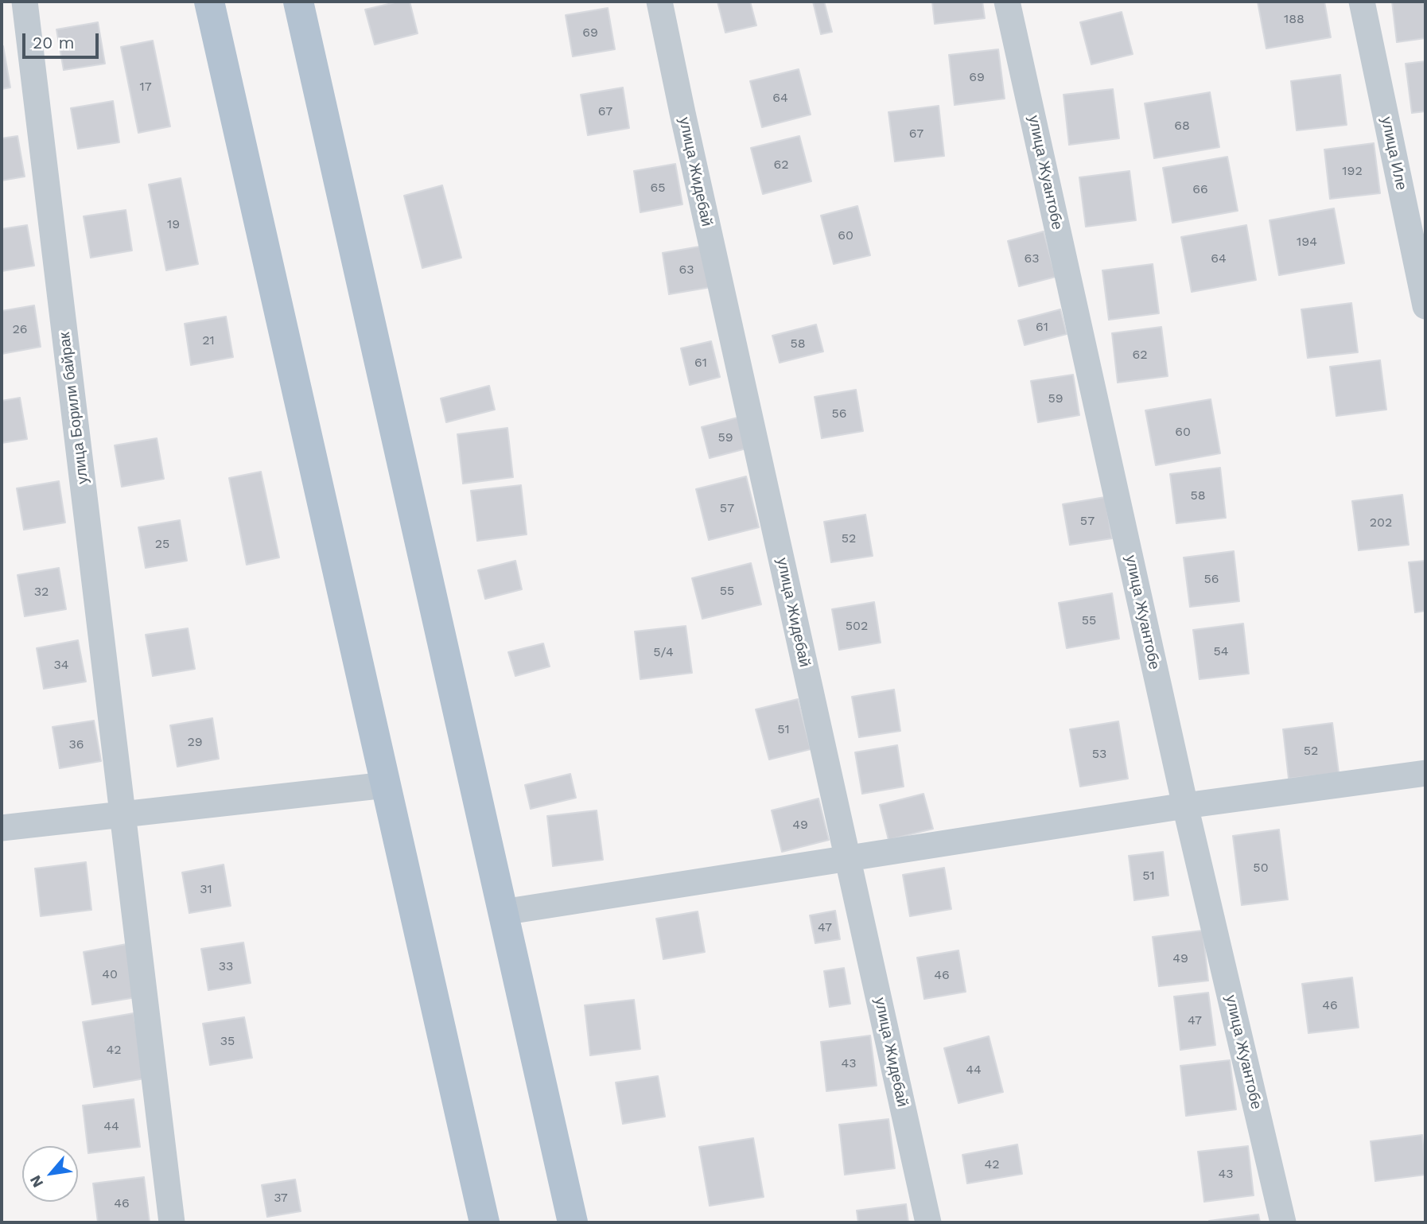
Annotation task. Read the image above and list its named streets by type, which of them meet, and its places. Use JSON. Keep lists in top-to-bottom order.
{
  "streets": {
    "street": [
      "улица Иле",
      "улица Жидебай",
      "улица Жуантобе",
      "улица Борили байрак"
    ]
  },
  "house_numbers": [
    "188",
    "69",
    "69",
    "17",
    "64",
    "67",
    "68",
    "67",
    "62",
    "192",
    "65",
    "66",
    "19",
    "60",
    "194",
    "63",
    "64",
    "63",
    "61",
    "26",
    "21",
    "58",
    "62",
    "61",
    "59",
    "56",
    "60",
    "59",
    "58",
    "57",
    "57",
    "202",
    "52",
    "25",
    "56",
    "55",
    "32",
    "55",
    "502",
    "54",
    "5/4",
    "34",
    "51",
    "29",
    "36",
    "52",
    "53",
    "49",
    "50",
    "51",
    "31",
    "47",
    "49",
    "33",
    "40",
    "46",
    "46",
    "47",
    "35",
    "42",
    "43",
    "44",
    "44",
    "42",
    "43",
    "37",
    "46"
  ],
  "scale_bar": "20 m",
  "north": "bottom left"
}
